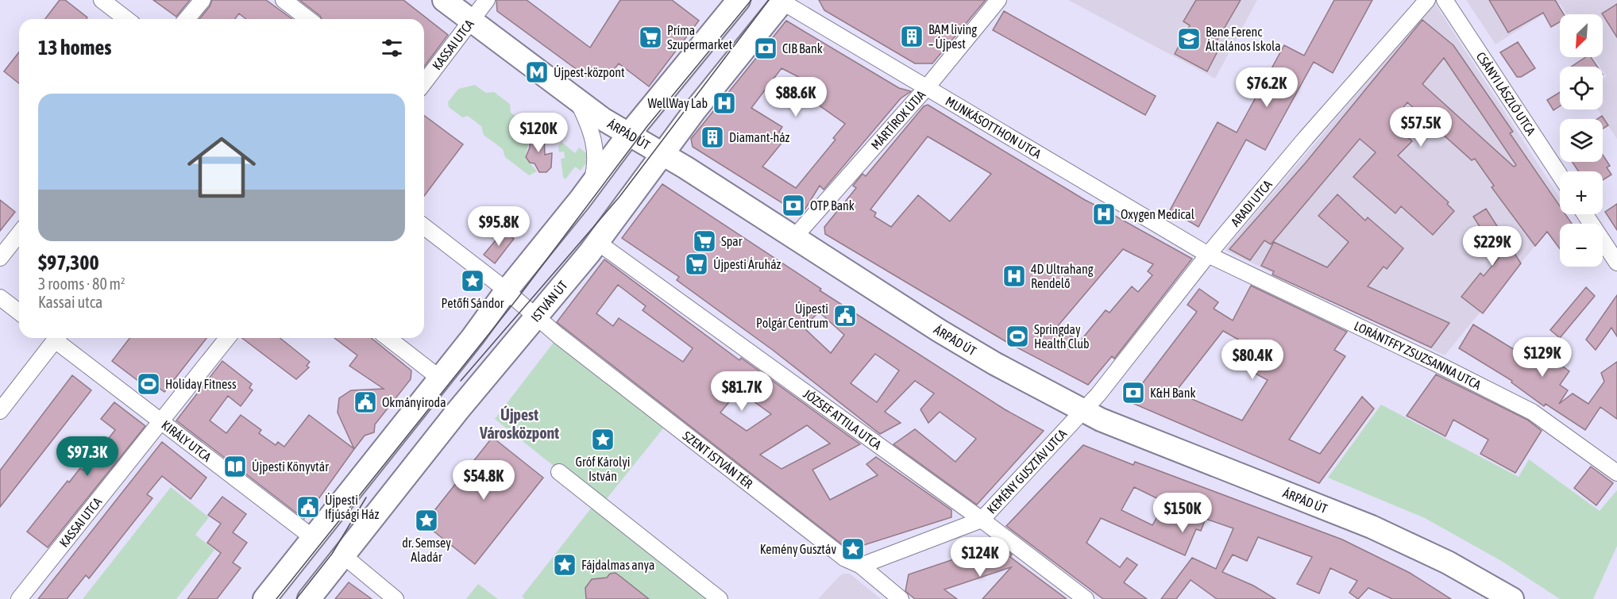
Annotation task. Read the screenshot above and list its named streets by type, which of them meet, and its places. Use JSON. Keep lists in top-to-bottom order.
{
  "streets": {
    "main road": ["ÁRPÁD ÚT", "ISTVÁN ÚT"],
    "street": [
      "KASSAI UTCA",
      "CSÁNYI LÁSZLÓ UTCA",
      "MÁRTÍROK ÚTJA",
      "MUNKÁSOTTHON UTCA",
      "ARADI UTCA",
      "LORÁNTFFY ZSUZSANNA UTCA",
      "JÓZSEF ATTILA UTCA",
      "KIRÁLY UTCA",
      "SZENT ISTVÁN TÉR",
      "KEMÉNY GUSZTÁV UTCA"
    ]
  },
  "crossings": [
    ["KASSAI UTCA", "ÁRPÁD ÚT"],
    ["KASSAI UTCA", "KIRÁLY UTCA"],
    ["MÁRTÍROK ÚTJA", "MUNKÁSOTTHON UTCA"],
    ["MÁRTÍROK ÚTJA", "ÁRPÁD ÚT"],
    ["MUNKÁSOTTHON UTCA", "ARADI UTCA"],
    ["MUNKÁSOTTHON UTCA", "ISTVÁN ÚT"],
    ["MUNKÁSOTTHON UTCA", "LORÁNTFFY ZSUZSANNA UTCA"],
    ["ÁRPÁD ÚT", "ARADI UTCA"],
    ["ÁRPÁD ÚT", "ISTVÁN ÚT"],
    ["ÁRPÁD ÚT", "KEMÉNY GUSZTÁV UTCA"],
    ["ARADI UTCA", "LORÁNTFFY ZSUZSANNA UTCA"],
    ["ARADI UTCA", "KEMÉNY GUSZTÁV UTCA"],
    ["ISTVÁN ÚT", "JÓZSEF ATTILA UTCA"],
    ["ISTVÁN ÚT", "SZENT ISTVÁN TÉR"],
    ["JÓZSEF ATTILA UTCA", "KEMÉNY GUSZTÁV UTCA"],
    ["SZENT ISTVÁN TÉR", "KEMÉNY GUSZTÁV UTCA"]
  ],
  "districts": ["Újpest Városközpont"],
  "places": {
    "building": ["BAM living – Újpest", "Diamant-ház"],
    "supermarket": ["Príma Szupermarket", "Spar", "Újpesti Áruház"],
    "school or university": ["Bene Ferenc Általános Iskola"],
    "bank": ["CIB Bank", "OTP Bank", "K&H Bank"],
    "metro station": ["Újpest-központ"],
    "hospital": ["WellWay Lab", "Oxygen Medical", "4D Ultrahang Rendelő"],
    "place": [
      "Petőfi Sándor",
      "Gróf Károlyi István",
      "dr. Semsey Aladár",
      "Kemény Gusztáv",
      "Fájdalmas anya"
    ],
    "public building": ["Újpesti Polgár Centrum", "Okmányiroda", "Újpesti Ifjúsági Ház"],
    "sports": ["Springday Health Club", "Holiday Fitness"],
    "library": ["Újpesti Könyvtár"]
  },
  "north": "bottom left",
  "page": {
    "map_buttons": ["+", "−"],
    "heading": "13 homes",
    "price": [
      "$76.2K",
      "$88.6K",
      "$57.5K",
      "$120K",
      "$95.8K",
      "$229K",
      "$129K",
      "$80.4K",
      "$81.7K",
      "$97.3K",
      "$54.8K",
      "$150K",
      "$124K"
    ],
    "list": [
      {
        "name": "$97,300",
        "note": "3 rooms · 80 m² · Kassai utca"
      }
    ]
  }
}
